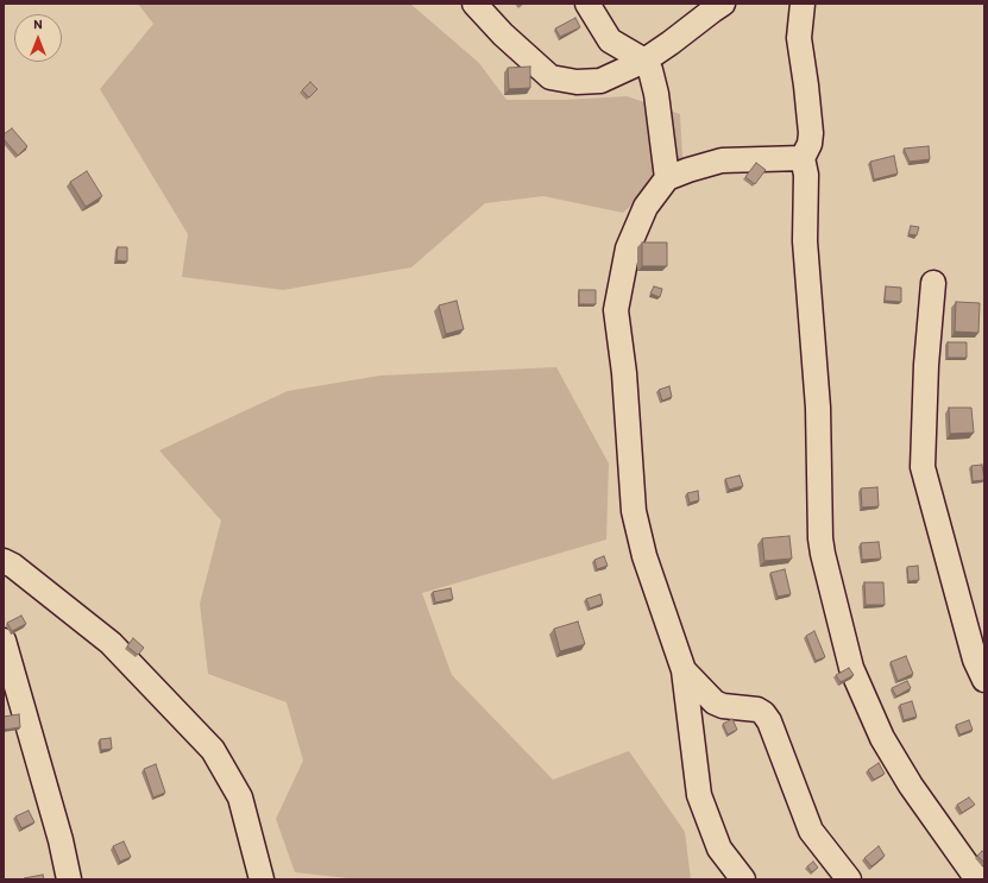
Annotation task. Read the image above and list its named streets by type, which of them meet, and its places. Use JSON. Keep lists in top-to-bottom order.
{
  "north": "top"
}
